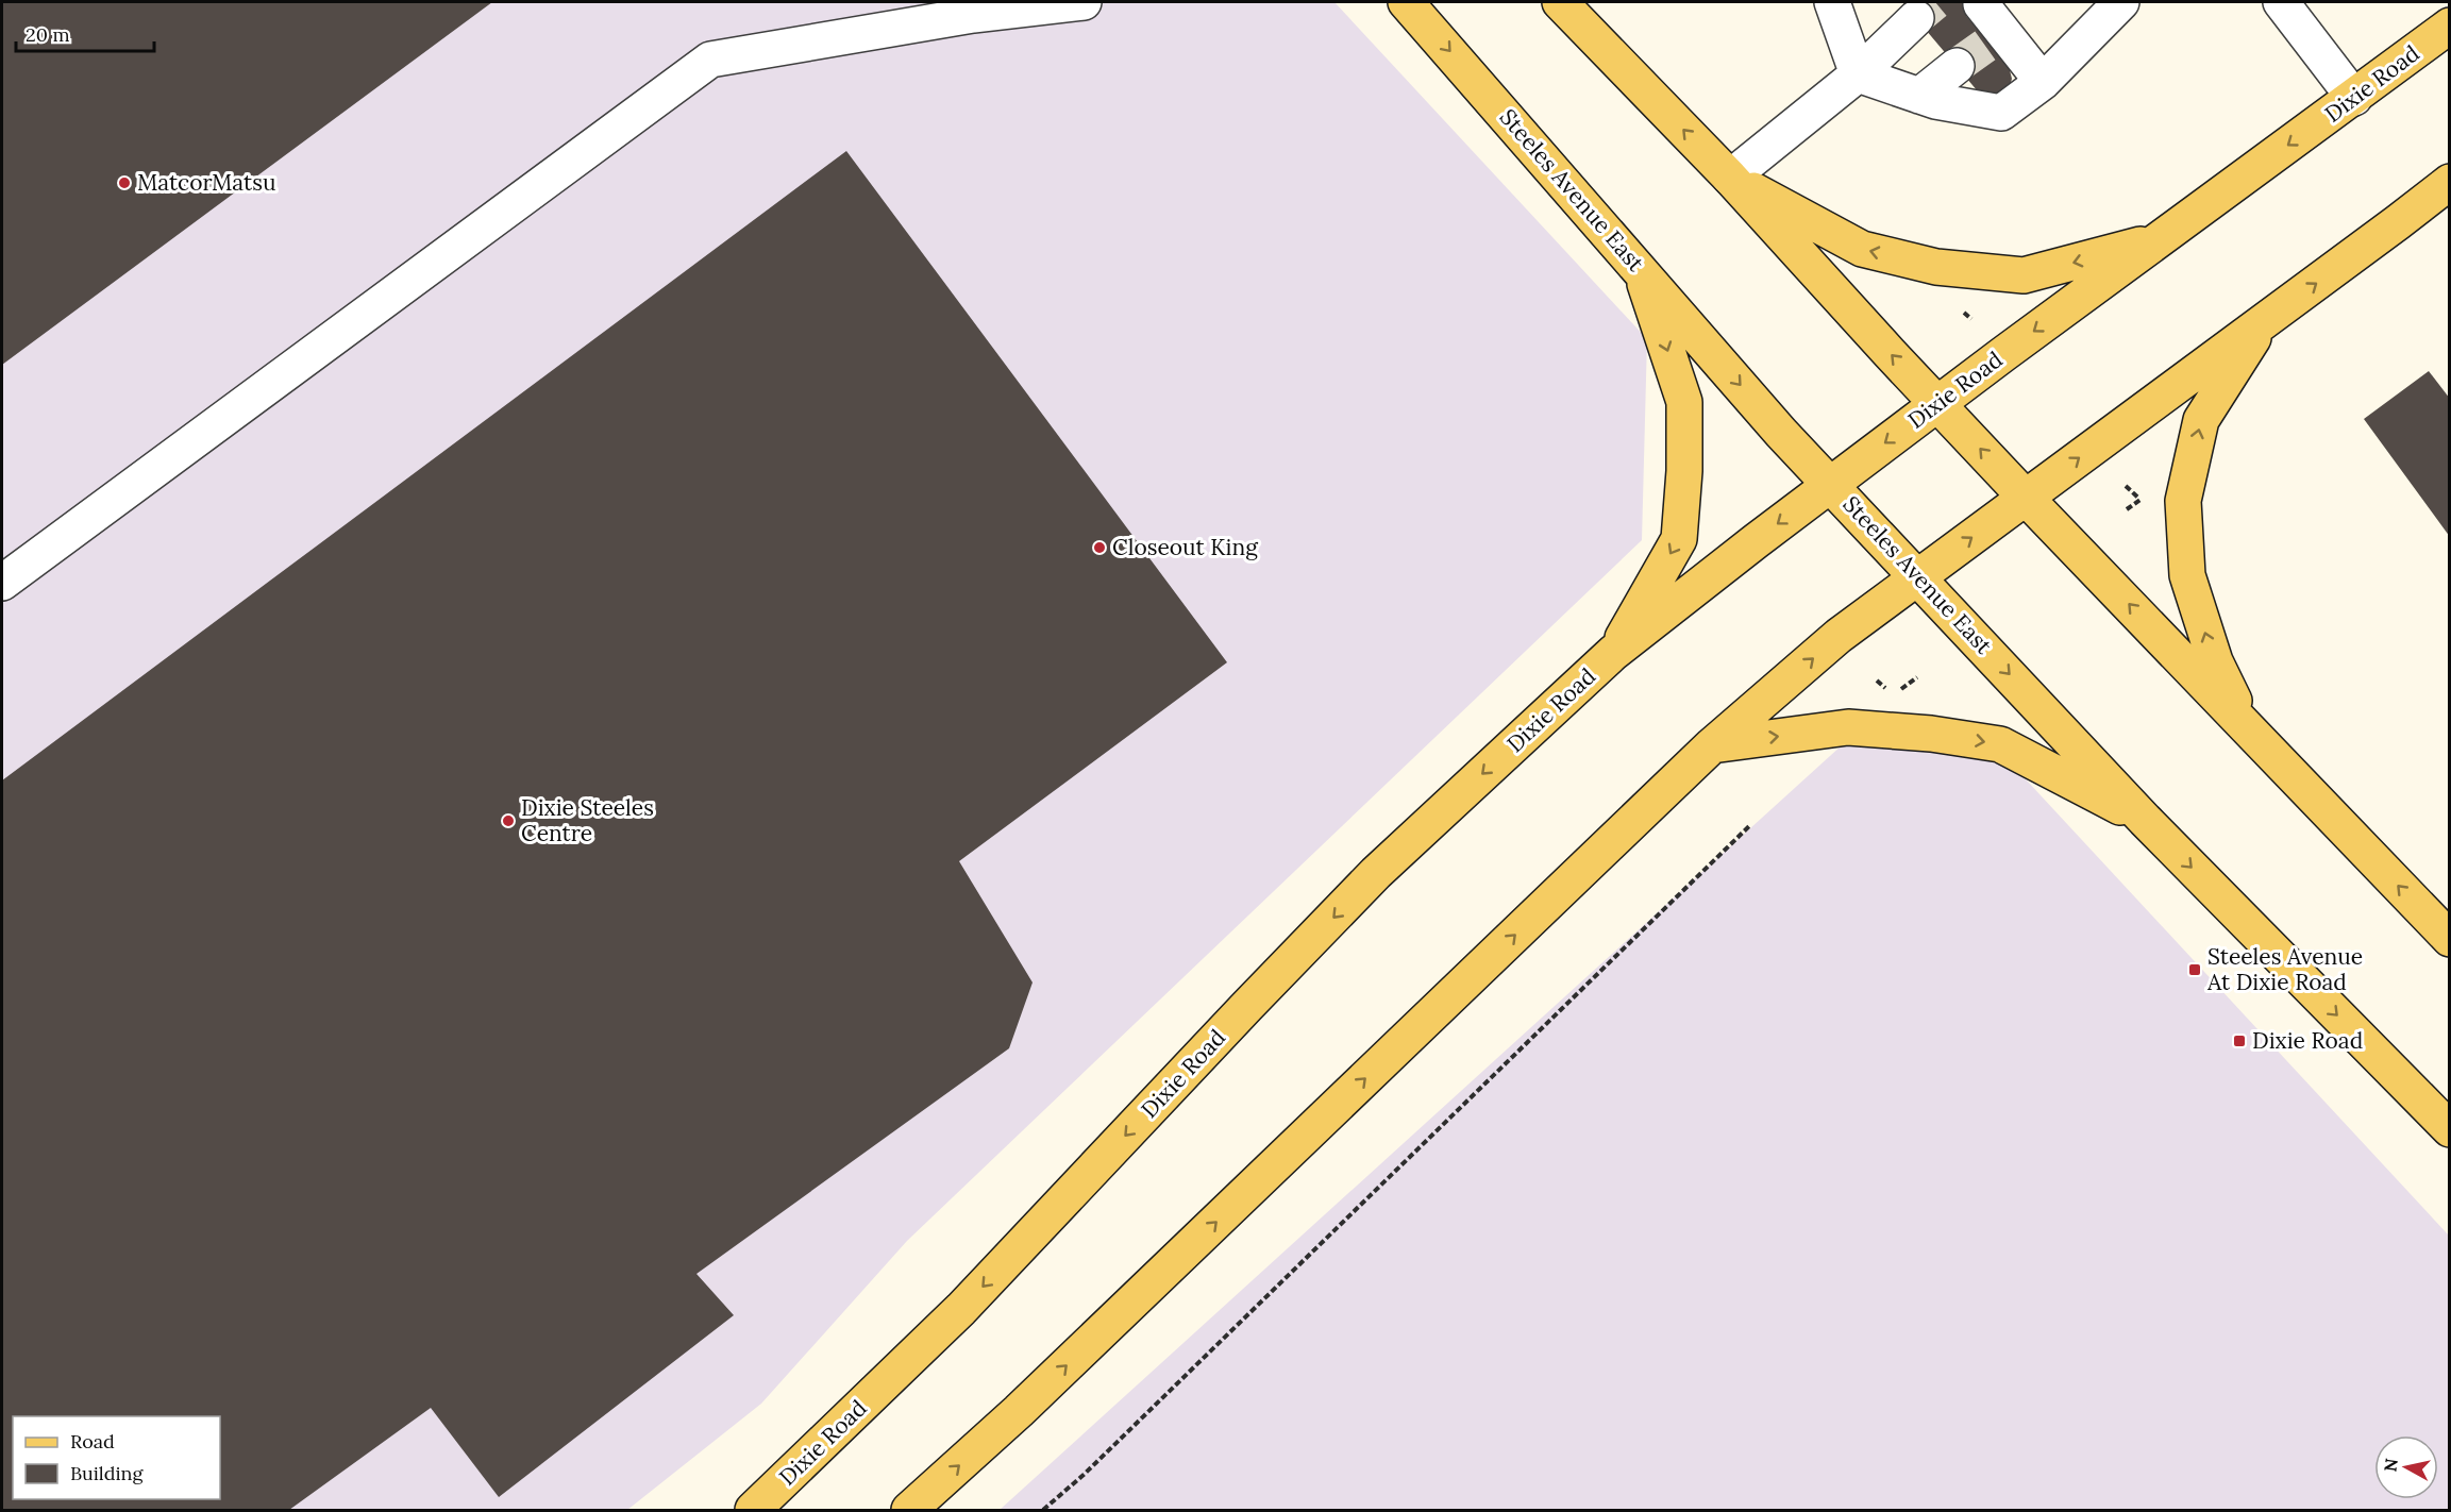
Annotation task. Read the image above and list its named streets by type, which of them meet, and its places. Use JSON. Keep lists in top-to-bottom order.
{
  "streets": {
    "main road": ["Dixie Road", "Steeles Avenue East"]
  },
  "crossings": [
    ["Dixie Road", "Steeles Avenue East"]
  ],
  "places": {
    "other": ["MatcorMatsu", "Closeout King", "Dixie Steeles Centre"],
    "transit": ["Steeles Avenue At Dixie Road", "Dixie Road"]
  },
  "legend": ["Road", "Building"],
  "scale_bar": "20 m",
  "north": "left"
}
